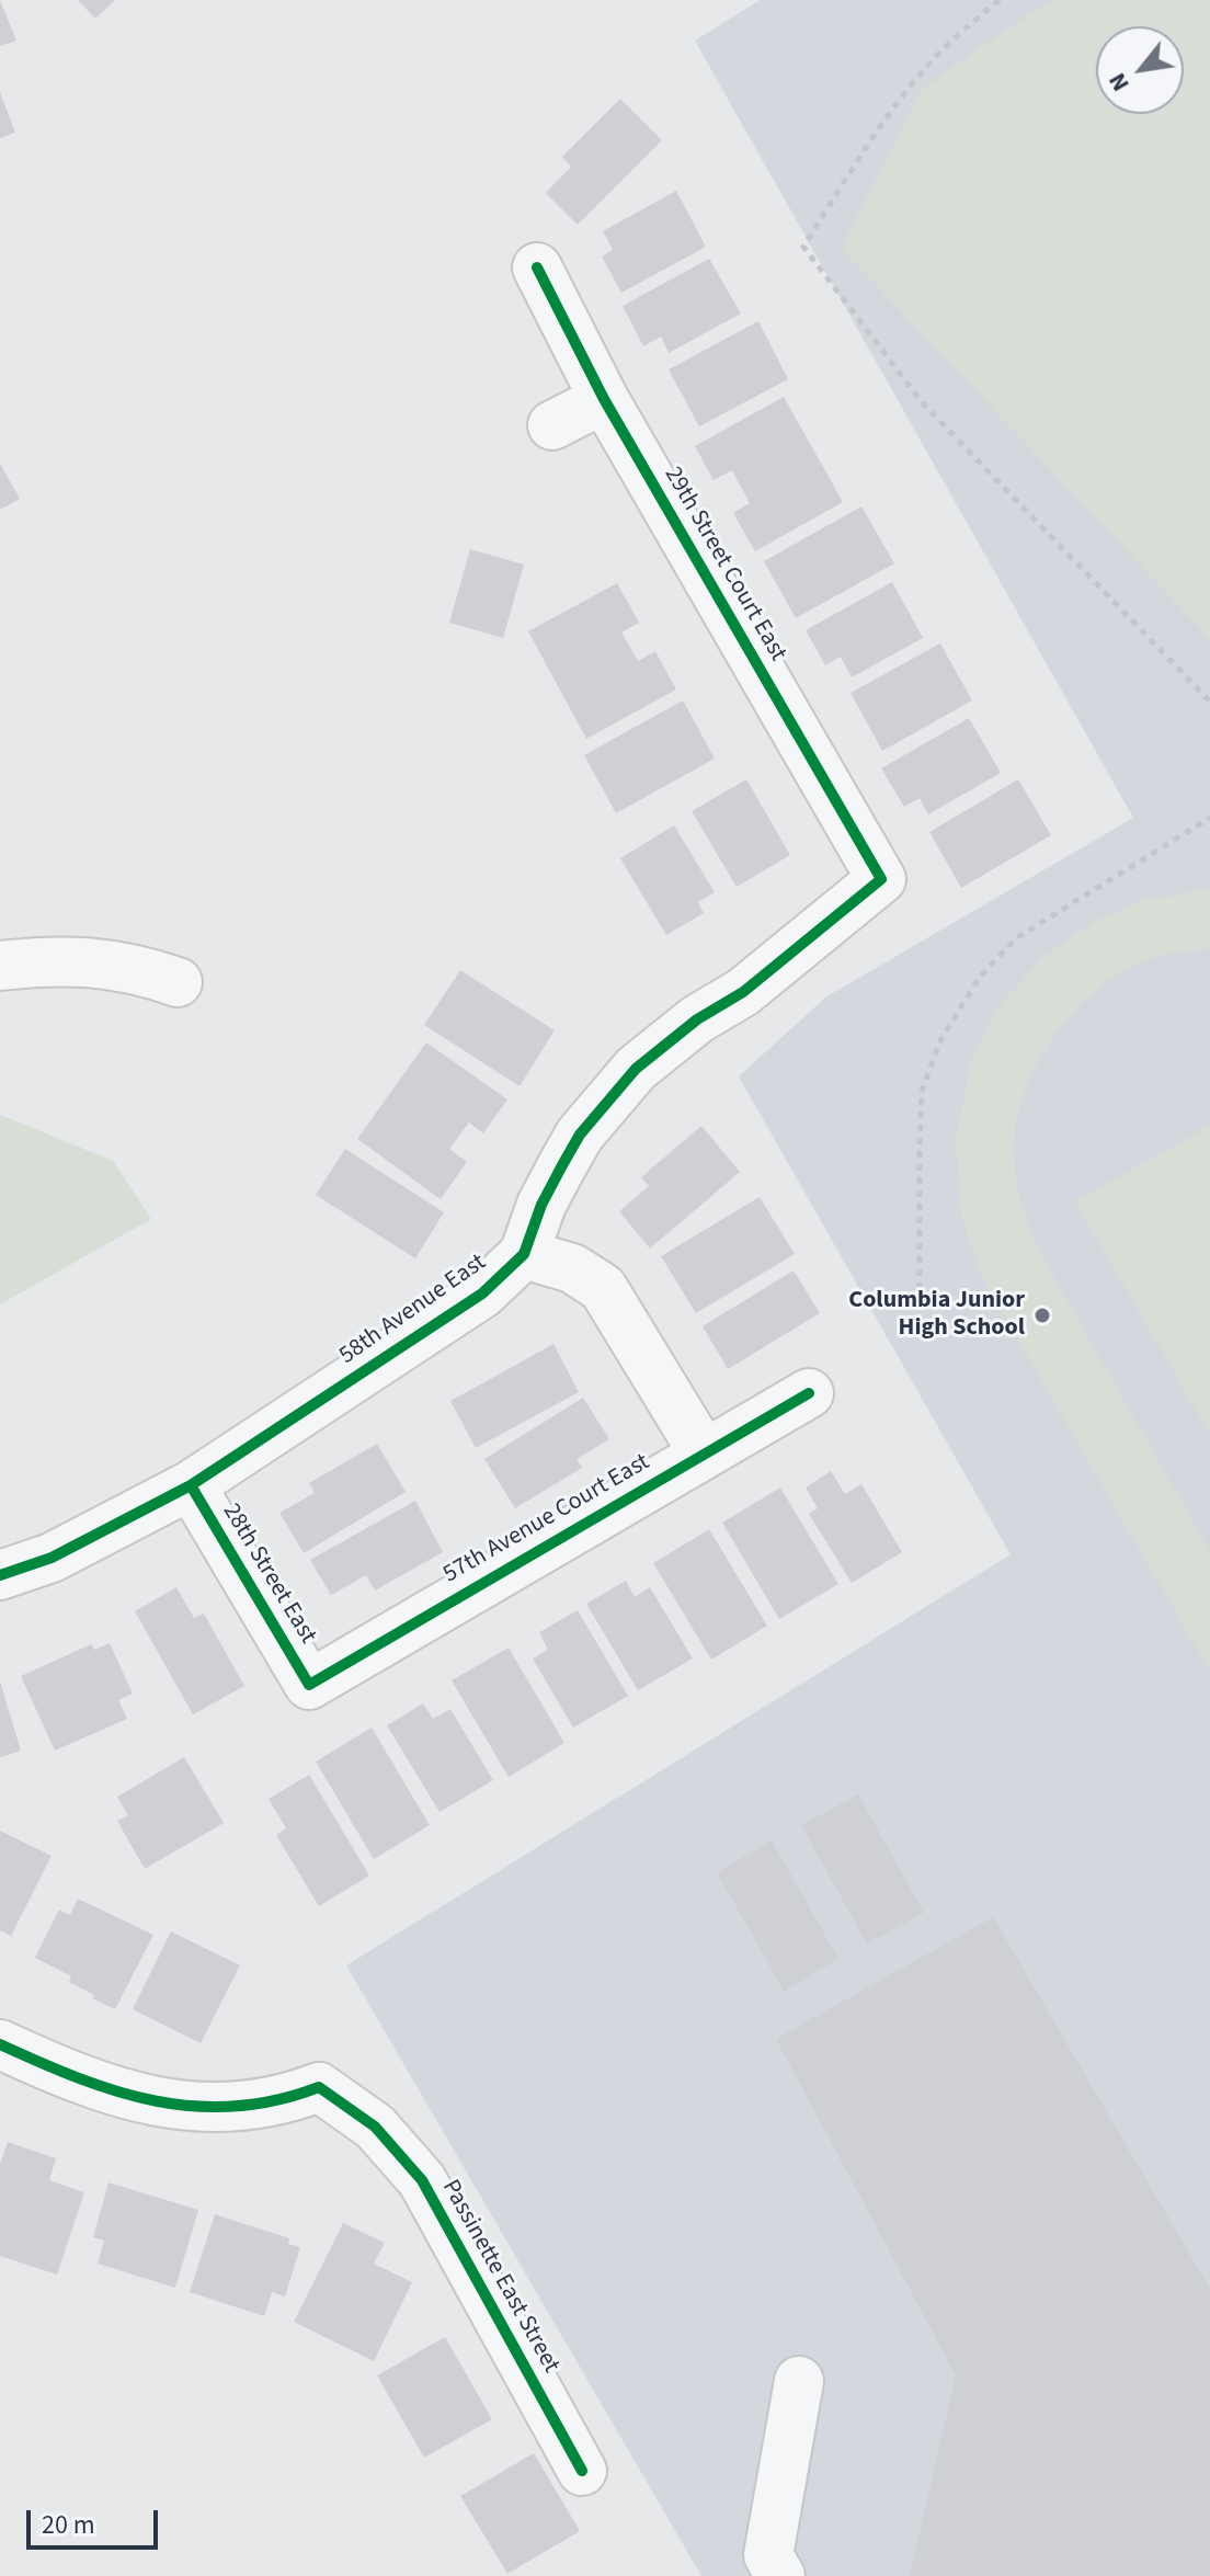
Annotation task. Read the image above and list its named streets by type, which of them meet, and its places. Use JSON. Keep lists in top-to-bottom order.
{
  "streets": {
    "street": [
      "29th Street Court East",
      "58th Avenue East",
      "57th Avenue Court East",
      "28th Street East",
      "Passinette East Street"
    ]
  },
  "crossings": [
    ["29th Street Court East", "58th Avenue East"],
    ["58th Avenue East", "28th Street East"],
    ["57th Avenue Court East", "28th Street East"]
  ],
  "places": ["Columbia Junior High School"],
  "scale_bar": "20 m",
  "north": "bottom left"
}
